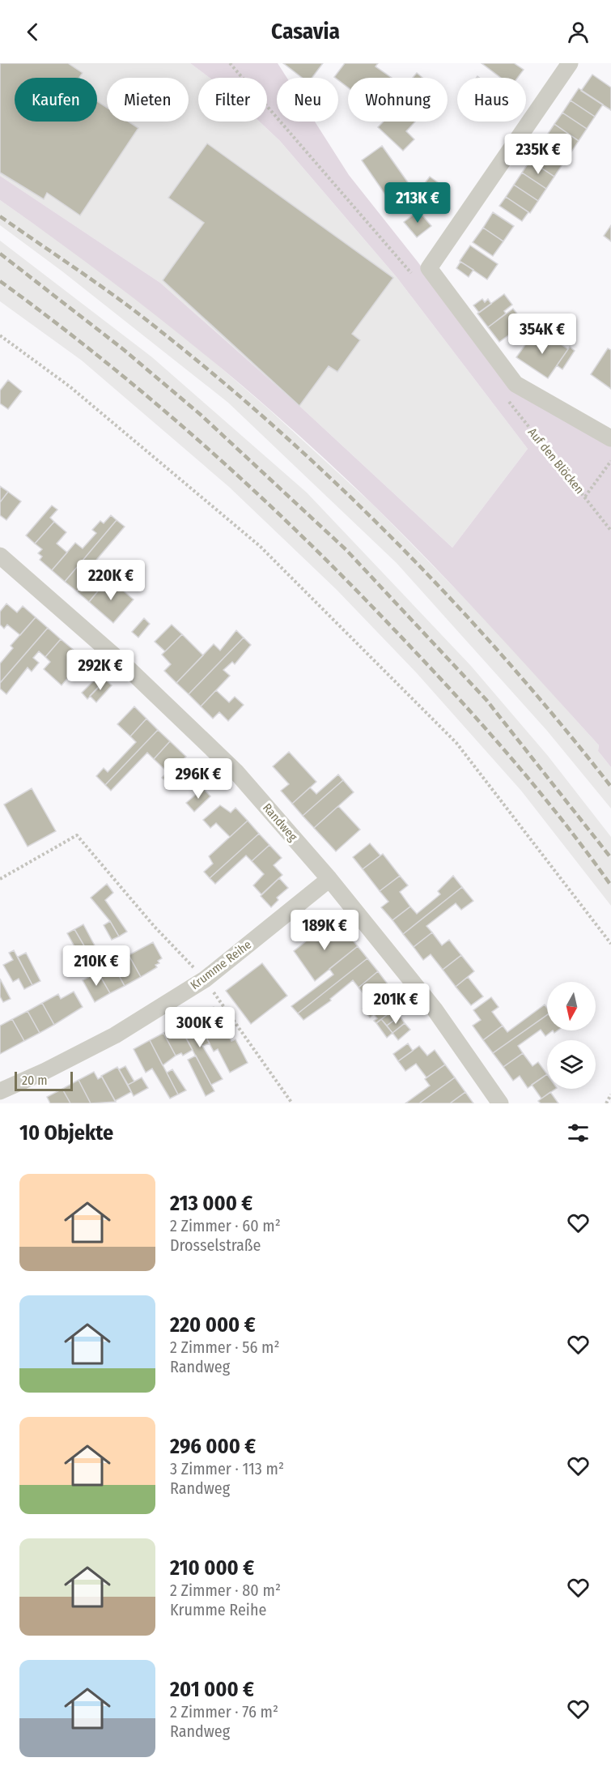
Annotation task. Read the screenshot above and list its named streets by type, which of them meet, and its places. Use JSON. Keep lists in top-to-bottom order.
{
  "streets": {
    "street": ["Randweg", "Krumme Reihe"],
    "path": ["Auf den Blöcken"]
  },
  "crossings": [
    ["Randweg", "Krumme Reihe"]
  ],
  "scale_bar": "20 m",
  "north": "bottom",
  "page": {
    "header": "Casavia",
    "chip": [
      "Kaufen",
      "Mieten",
      "Filter",
      "Neu",
      "Wohnung",
      "Haus"
    ],
    "price": [
      "235K €",
      "213K €",
      "354K €",
      "220K €",
      "292K €",
      "296K €",
      "189K €",
      "210K €",
      "201K €",
      "300K €"
    ],
    "scale": "20 m",
    "heading": "10 Objekte",
    "list": [
      {
        "name": "213 000 €",
        "note": "2 Zimmer · 60 m² · Drosselstraße"
      },
      {
        "name": "220 000 €",
        "note": "2 Zimmer · 56 m² · Randweg"
      },
      {
        "name": "296 000 €",
        "note": "3 Zimmer · 113 m² · Randweg"
      },
      {
        "name": "210 000 €",
        "note": "2 Zimmer · 80 m² · Krumme Reihe"
      },
      {
        "name": "201 000 €",
        "note": "2 Zimmer · 76 m² · Randweg"
      }
    ]
  }
}
